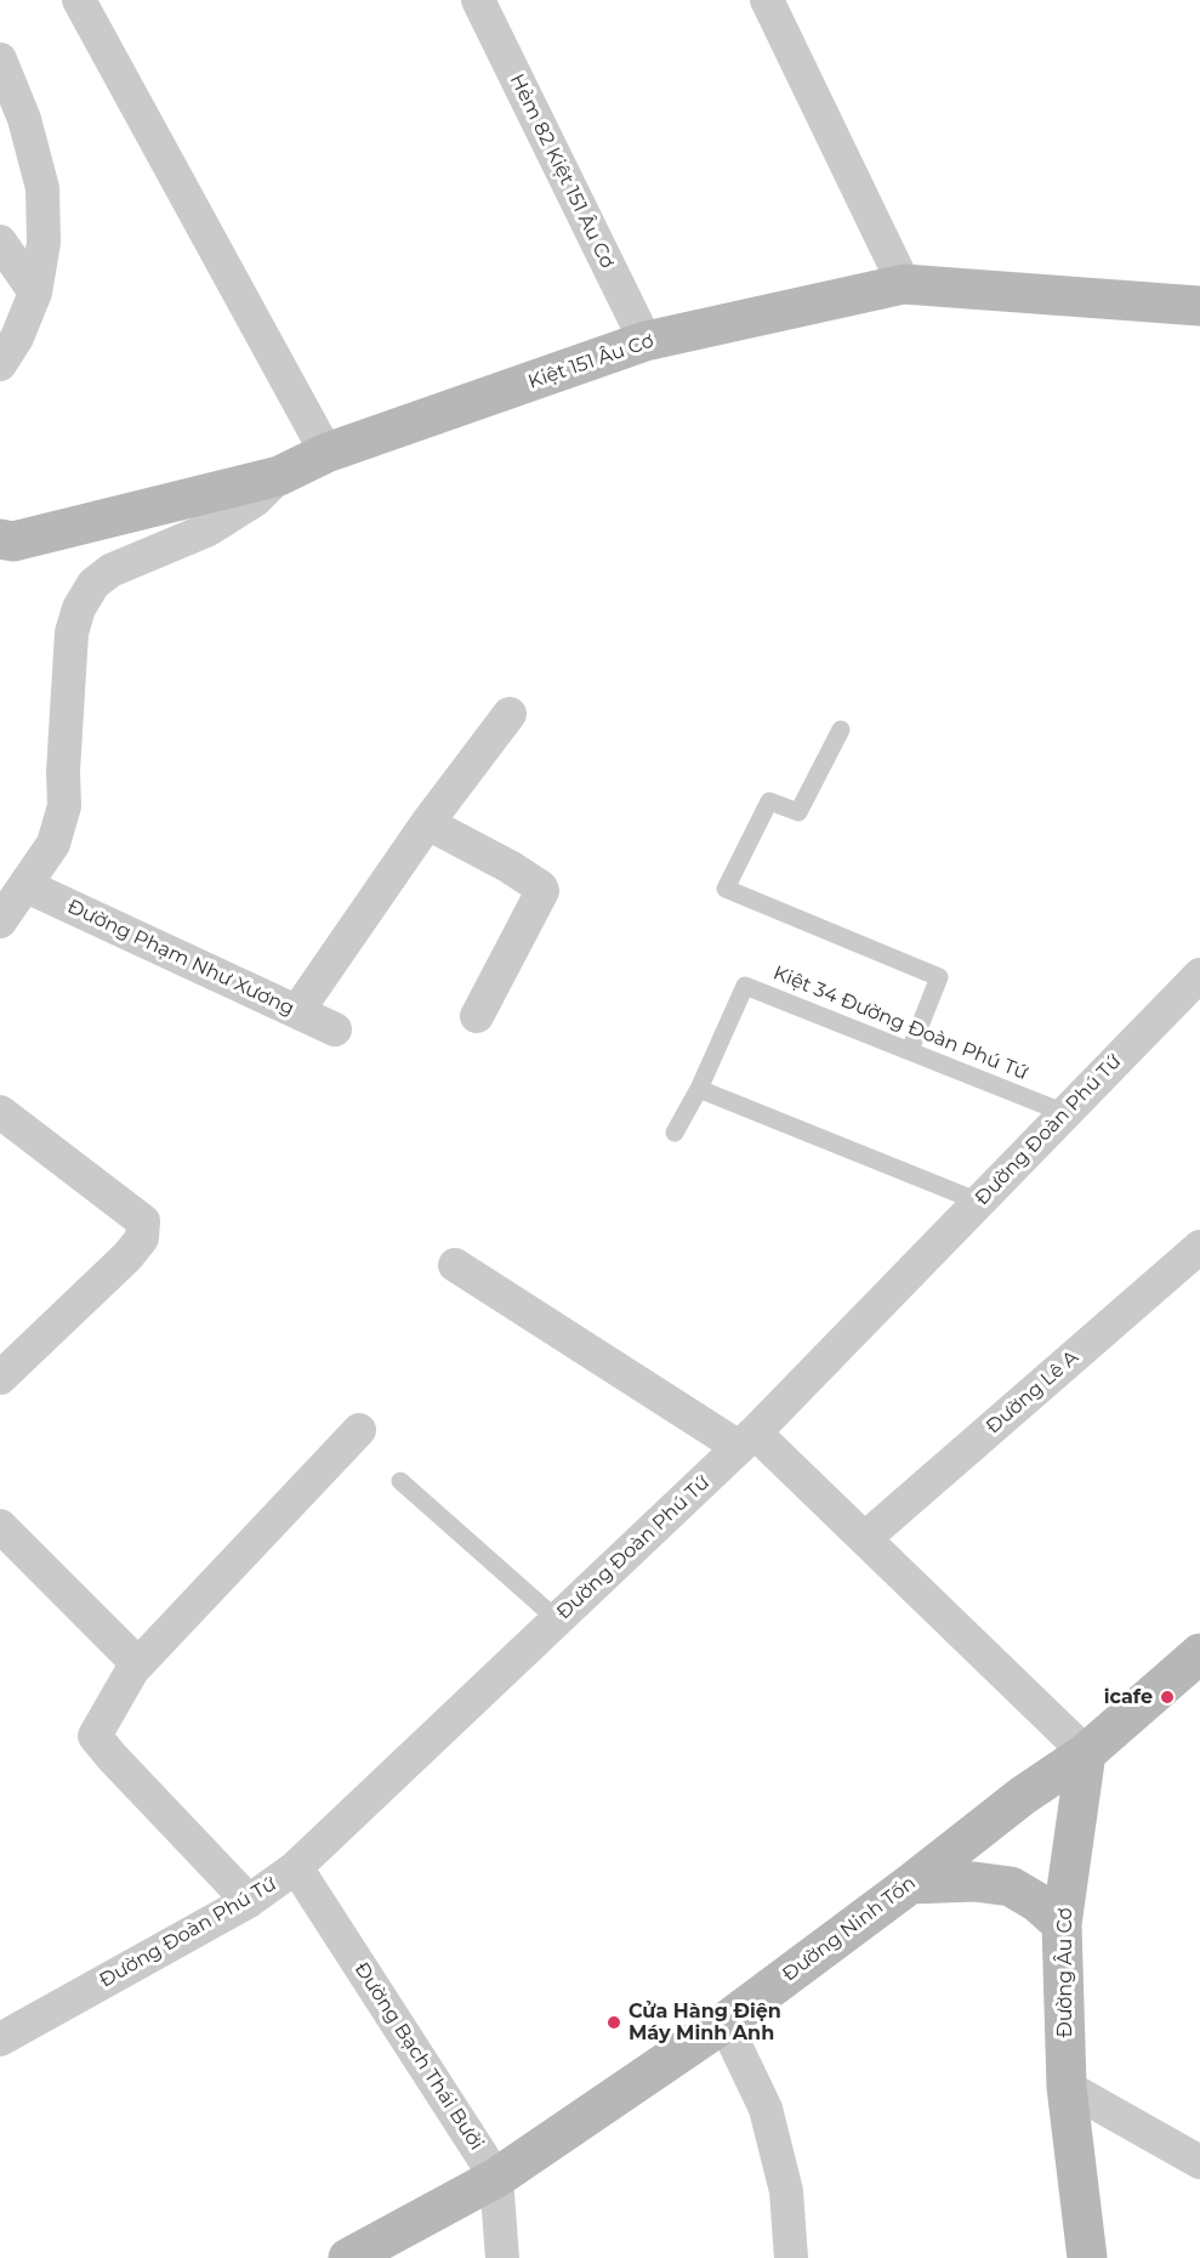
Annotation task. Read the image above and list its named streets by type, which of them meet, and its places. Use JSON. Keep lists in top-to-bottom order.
{
  "streets": {
    "street": [
      "Hẻm 82 Kiệt 151 Âu Cơ",
      "Kiệt 151 Âu Cơ",
      "Đường Phạm Như Xương",
      "Đường Đoàn Phú Tứ",
      "Đường Lê A",
      "Đường Ninh Tốn",
      "Đường Âu Cơ",
      "Đường Bạch Thái Bưởi"
    ],
    "lane": ["Kiệt 34 Đường Đoàn Phú Tứ"]
  },
  "crossings": [
    ["Hẻm 82 Kiệt 151 Âu Cơ", "Kiệt 151 Âu Cơ"],
    ["Kiệt 34 Đường Đoàn Phú Tứ", "Đường Đoàn Phú Tứ"],
    ["Đường Đoàn Phú Tứ", "Đường Bạch Thái Bưởi"],
    ["Đường Ninh Tốn", "Đường Âu Cơ"],
    ["Đường Ninh Tốn", "Đường Bạch Thái Bưởi"]
  ],
  "places": ["icafe", "Cửa Hàng Điện Máy Minh Anh"]
}
